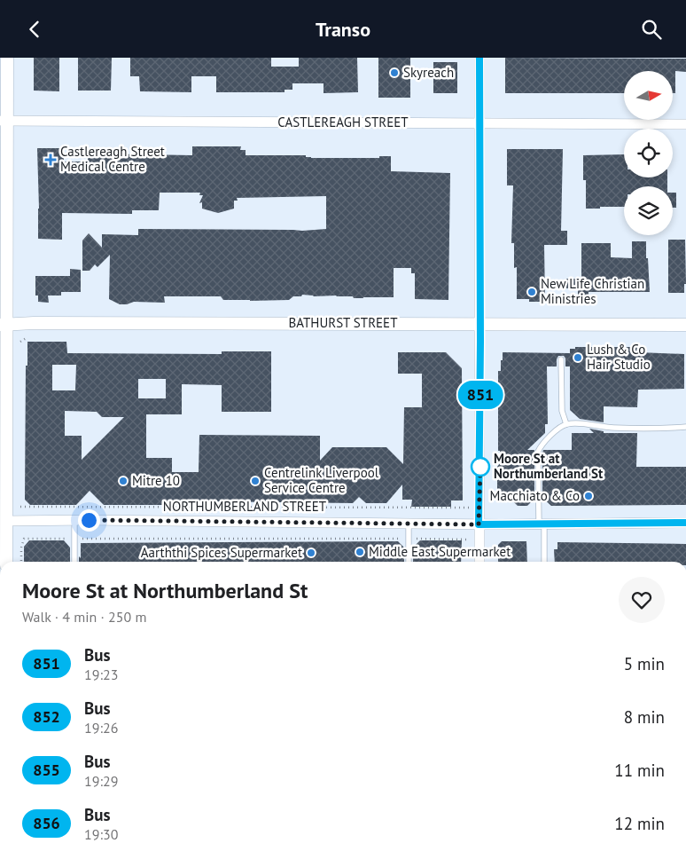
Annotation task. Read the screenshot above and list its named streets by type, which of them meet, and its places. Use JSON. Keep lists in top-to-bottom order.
{
  "streets": {
    "street": ["CASTLEREAGH STREET", "BATHURST STREET", "NORTHUMBERLAND STREET"]
  },
  "places": {
    "other": [
      "Skyreach",
      "New Life Christian Ministries",
      "Lush & Co Hair Studio",
      "Moore St at Northumberland St",
      "Mitre 10",
      "Centrelink Liverpool Service Centre",
      "Macchiato & Co",
      "Middle East Supermarket",
      "Aarththi Spices Supermarket"
    ],
    "health": ["Castlereagh Street Medical Centre"]
  },
  "lines": ["bus line 851"],
  "north": "right",
  "page": {
    "header": "Transo",
    "on_map": "851",
    "heading": ["Moore St at Northumberland St", "Walk · 4 min · 250 m"],
    "list": [
      {
        "mark": "851",
        "name": "Bus",
        "note": "19:23",
        "value": "5 min"
      },
      {
        "mark": "852",
        "name": "Bus",
        "note": "19:26",
        "value": "8 min"
      },
      {
        "mark": "855",
        "name": "Bus",
        "note": "19:29",
        "value": "11 min"
      },
      {
        "mark": "856",
        "name": "Bus",
        "note": "19:30",
        "value": "12 min"
      }
    ]
  }
}
